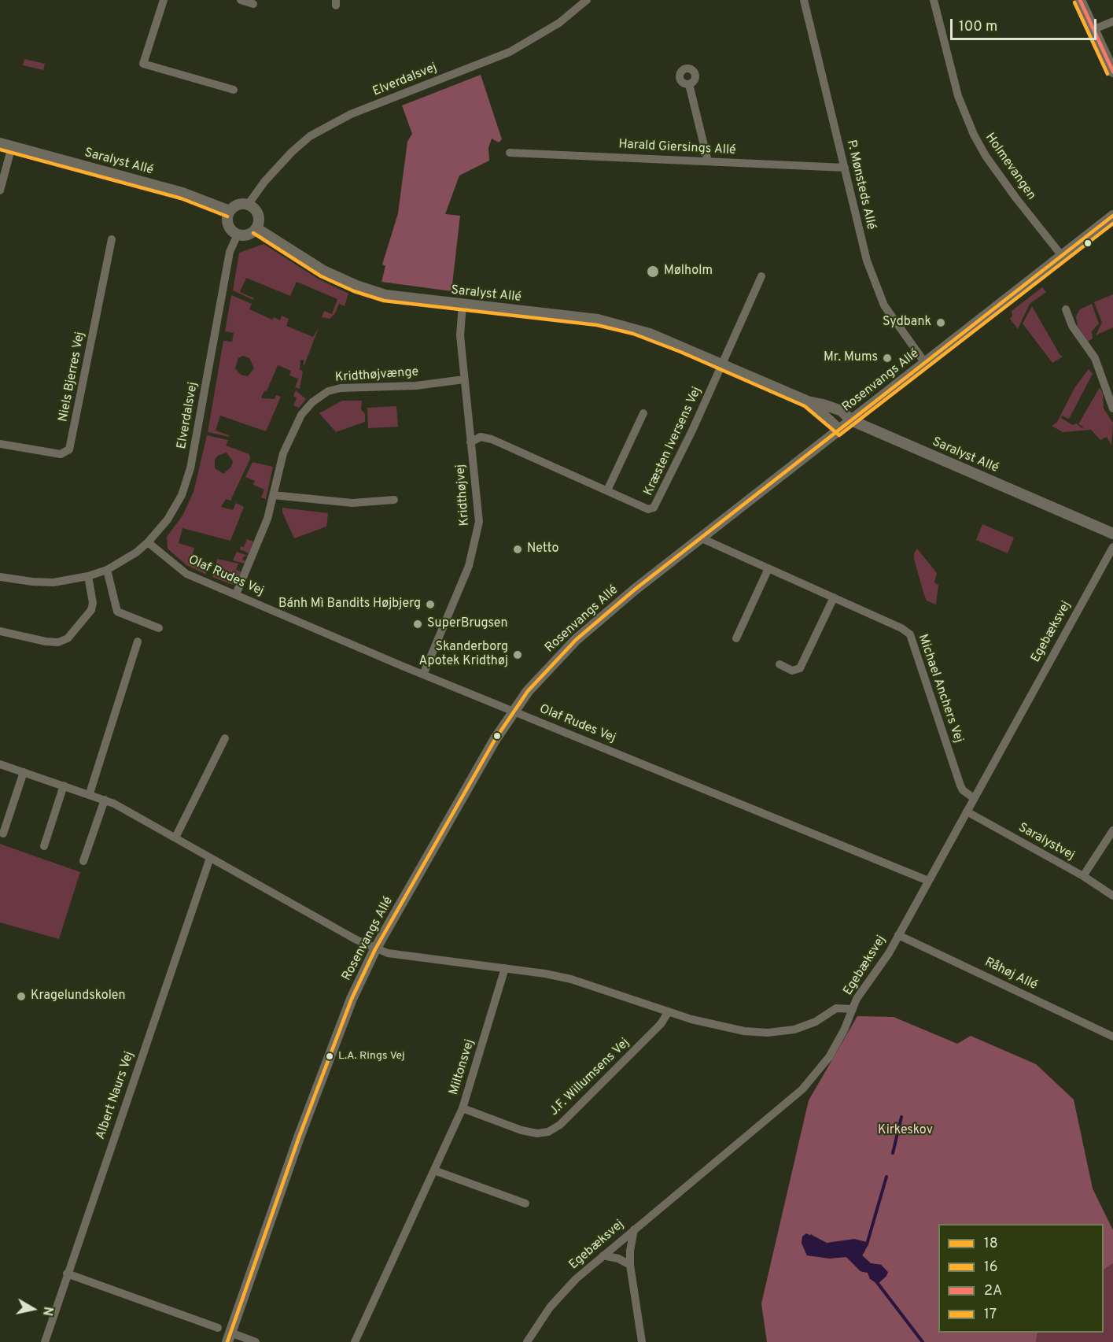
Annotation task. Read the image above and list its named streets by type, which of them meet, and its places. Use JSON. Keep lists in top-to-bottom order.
{
  "streets": {
    "street": [
      "Elverdalsvej",
      "Harald Giersings Allé",
      "Saralyst Allé",
      "Holmevangen",
      "P. Mønsteds Allé",
      "Kridthøjvænge",
      "Niels Bjerres Vej",
      "Rosenvangs Allé",
      "Kræsten Iversens Vej",
      "Kridthøjvej",
      "Olaf Rudes Vej",
      "Egebæksvej",
      "Michael Anchers Vej",
      "Saralystvej",
      "Råhøj Allé",
      "Miltonsvej",
      "J.F. Willumsens Vej",
      "Albert Naurs Vej"
    ]
  },
  "crossings": [
    ["Elverdalsvej", "Saralyst Allé"],
    ["Elverdalsvej", "Olaf Rudes Vej"],
    ["Harald Giersings Allé", "P. Mønsteds Allé"],
    ["Saralyst Allé", "Rosenvangs Allé"],
    ["Saralyst Allé", "Kræsten Iversens Vej"],
    ["Saralyst Allé", "Kridthøjvej"],
    ["Holmevangen", "Rosenvangs Allé"],
    ["P. Mønsteds Allé", "Rosenvangs Allé"],
    ["Kridthøjvænge", "Kridthøjvej"],
    ["Kridthøjvænge", "Olaf Rudes Vej"],
    ["Rosenvangs Allé", "Olaf Rudes Vej"],
    ["Rosenvangs Allé", "Michael Anchers Vej"],
    ["Kræsten Iversens Vej", "Kridthøjvej"],
    ["Kridthøjvej", "Olaf Rudes Vej"],
    ["Olaf Rudes Vej", "Egebæksvej"],
    ["Egebæksvej", "Michael Anchers Vej"],
    ["Egebæksvej", "Saralystvej"],
    ["Egebæksvej", "Råhøj Allé"],
    ["Miltonsvej", "J.F. Willumsens Vej"]
  ],
  "parks": ["Kirkeskov"],
  "places": [
    "Mølholm",
    "Sydbank",
    "Mr. Mums",
    "Netto",
    "Bánh Mì Bandits Højbjerg",
    "SuperBrugsen",
    "Skanderborg Apotek Kridthøj",
    "Kragelundskolen",
    "L.A. Rings Vej"
  ],
  "lines": [
    "transit line 2A",
    "transit line 17",
    "transit line 16",
    "transit line 18"
  ],
  "legend": [
    "18",
    "16",
    "2A",
    "17"
  ],
  "scale_bar": "100 m",
  "north": "right"
}
